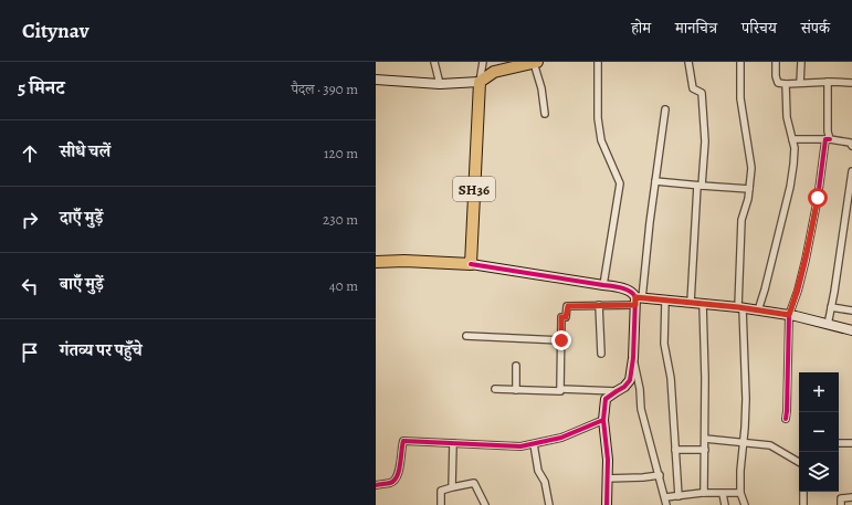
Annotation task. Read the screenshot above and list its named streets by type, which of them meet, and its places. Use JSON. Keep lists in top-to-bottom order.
{
  "streets": {
    "highway": ["SH36"]
  },
  "page": {
    "header": "Citynav",
    "nav": [
      "होम",
      "मानचित्र",
      "परिचय",
      "संपर्क"
    ],
    "heading": ["5 मिनट", "पैदल · 390 m"],
    "list": [
      ["सीधे चलें", "120 m"],
      ["दाएँ मुड़ें", "230 m"],
      ["बाएँ मुड़ें", "40 m"],
      "गंतव्य पर पहुँचे"
    ],
    "map_buttons": ["+", "−"]
  }
}
